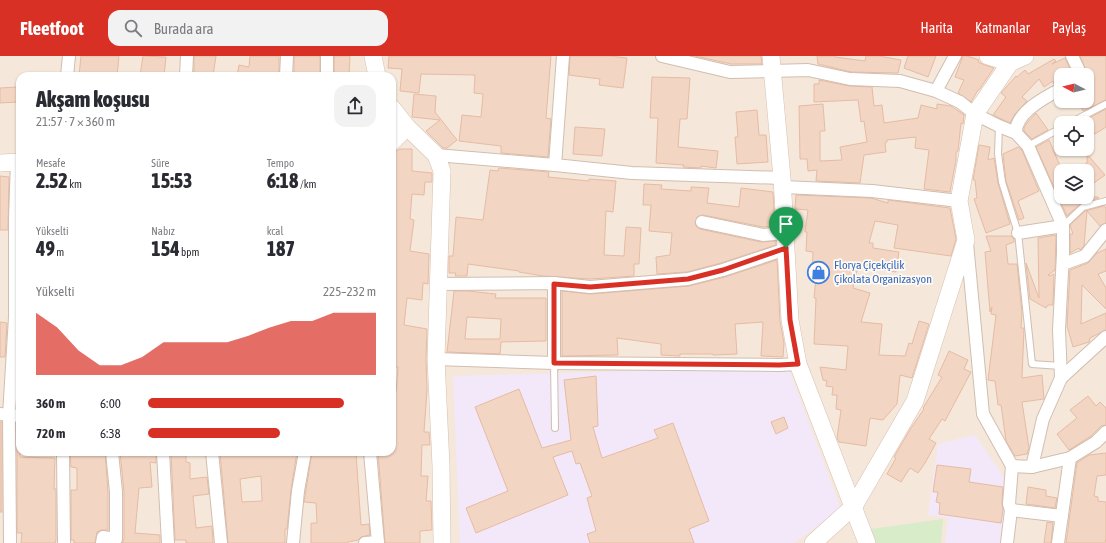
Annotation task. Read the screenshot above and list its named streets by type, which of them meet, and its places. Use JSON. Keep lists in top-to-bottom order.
{
  "places": {
    "shop": ["Florya Çiçekçilik Çikolata Organizasyon"]
  },
  "north": "left",
  "page": {
    "header": "Fleetfoot",
    "search": "Burada ara",
    "nav": ["Harita", "Katmanlar", "Paylaş"],
    "heading": ["Akşam koşusu", "21:57 · 7 × 360 m"],
    "stats": [
      ["Mesafe", "2.52 km"],
      ["Süre", "15:53"],
      ["Tempo", "6:18 /km"],
      ["Yükselti", "49 m"],
      ["Nabız", "154 bpm"],
      ["kcal", "187"]
    ],
    "chart": ["Yükselti", "225–232 m"],
    "list": [
      {
        "name": "360 m",
        "note": "6:00"
      },
      {
        "name": "720 m",
        "note": "6:38"
      }
    ]
  }
}
